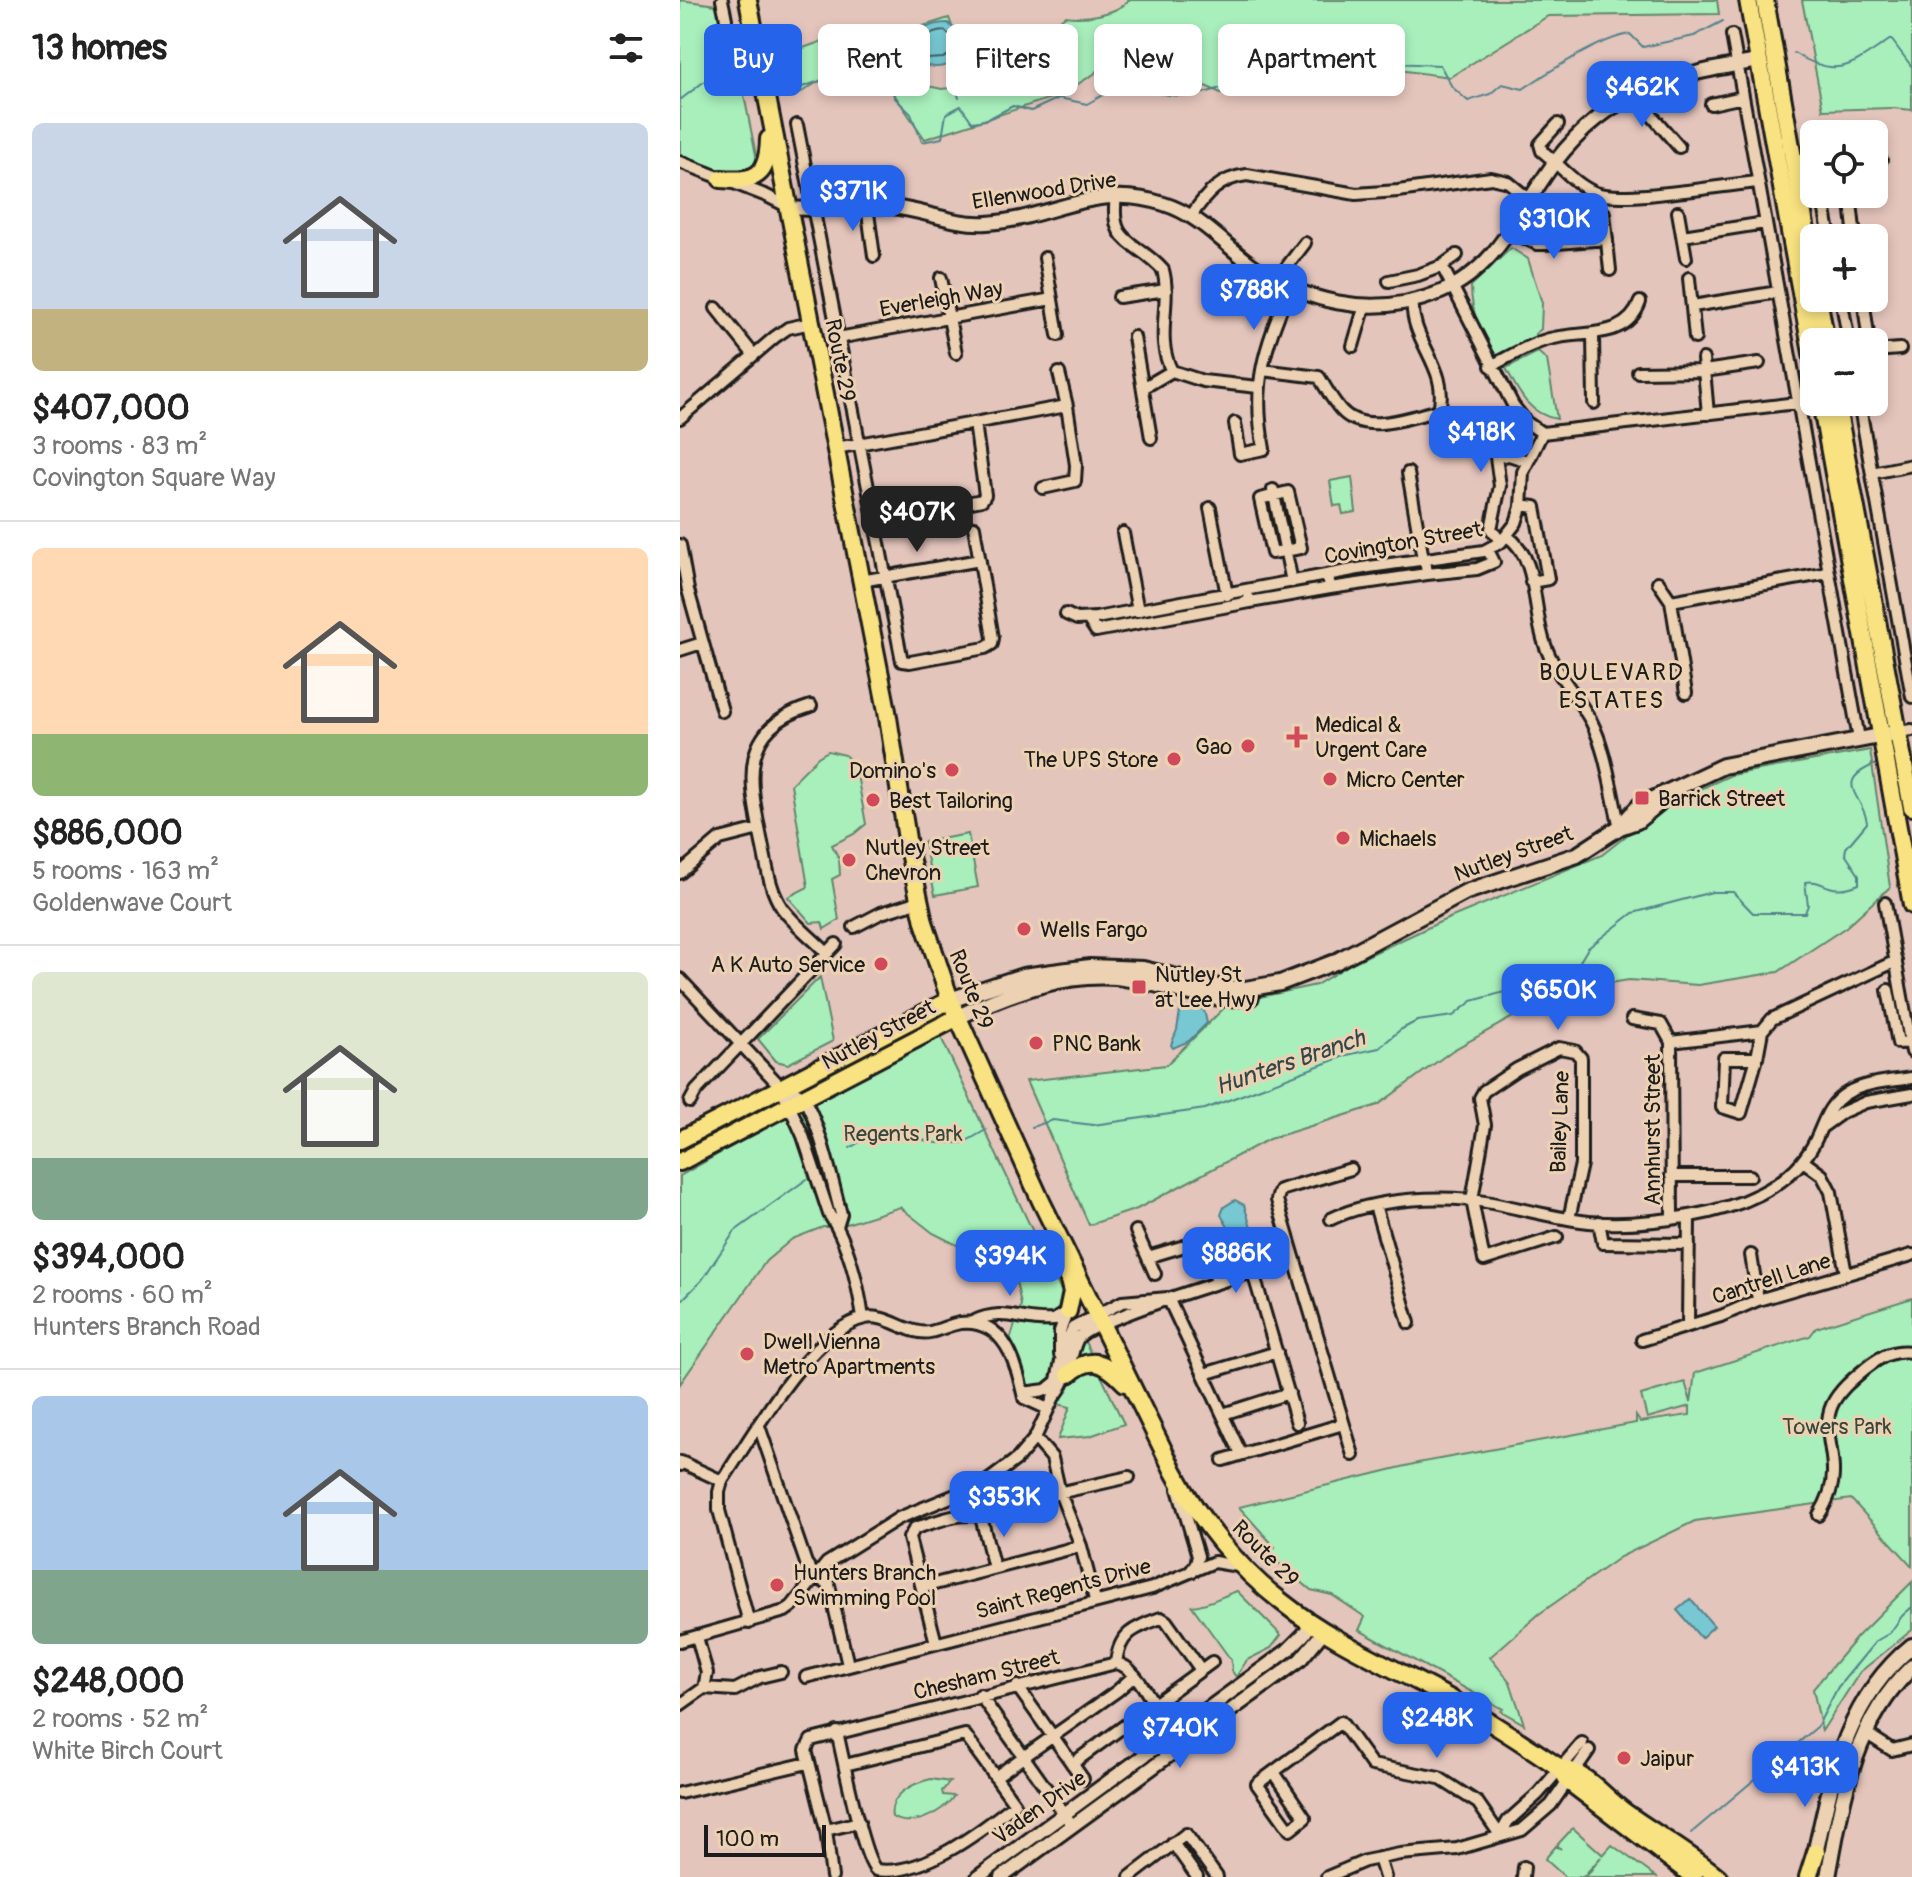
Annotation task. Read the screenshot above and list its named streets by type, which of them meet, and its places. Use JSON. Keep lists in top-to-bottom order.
{
  "streets": {
    "main road": ["Route 29", "Nutley Street"],
    "street": [
      "Ellenwood Drive",
      "Everleigh Way",
      "Covington Street",
      "Bailey Lane",
      "Annhurst Street",
      "Cantrell Lane",
      "Saint Regents Drive",
      "Chesham Street",
      "Vaden Drive"
    ]
  },
  "crossings": [
    ["Ellenwood Drive", "Route 29"],
    ["Route 29", "Nutley Street"],
    ["Route 29", "Saint Regents Drive"],
    ["Route 29", "Vaden Drive"]
  ],
  "districts": ["BOULEVARD ESTATES"],
  "water": ["Hunters Branch"],
  "parks": ["Regents Park", "Towers Park"],
  "places": {
    "health": ["Medical & Urgent Care"],
    "other": [
      "Gao",
      "The UPS Store",
      "Domino's",
      "Micro Center",
      "Best Tailoring",
      "Michaels",
      "Nutley Street Chevron",
      "Wells Fargo",
      "A K Auto Service",
      "PNC Bank",
      "Dwell Vienna Metro Apartments",
      "Hunters Branch Swimming Pool",
      "Jaipur"
    ],
    "transit": ["Barrick Street", "Nutley St at Lee Hwy"]
  },
  "scale_bar": "100 m",
  "page": {
    "heading": "13 homes",
    "chip": [
      "Buy",
      "Rent",
      "Filters",
      "New",
      "Apartment"
    ],
    "price": [
      "$462K",
      "$371K",
      "$310K",
      "$788K",
      "$418K",
      "$407K",
      "$650K",
      "$886K",
      "$394K",
      "$353K",
      "$248K",
      "$740K",
      "$413K"
    ],
    "list": [
      {
        "name": "$407,000",
        "note": "3 rooms · 83 m² · Covington Square Way"
      },
      {
        "name": "$886,000",
        "note": "5 rooms · 163 m² · Goldenwave Court"
      },
      {
        "name": "$394,000",
        "note": "2 rooms · 60 m² · Hunters Branch Road"
      },
      {
        "name": "$248,000",
        "note": "2 rooms · 52 m² · White Birch Court"
      }
    ],
    "map_buttons": ["+", "−"],
    "scale": "100 m"
  }
}
